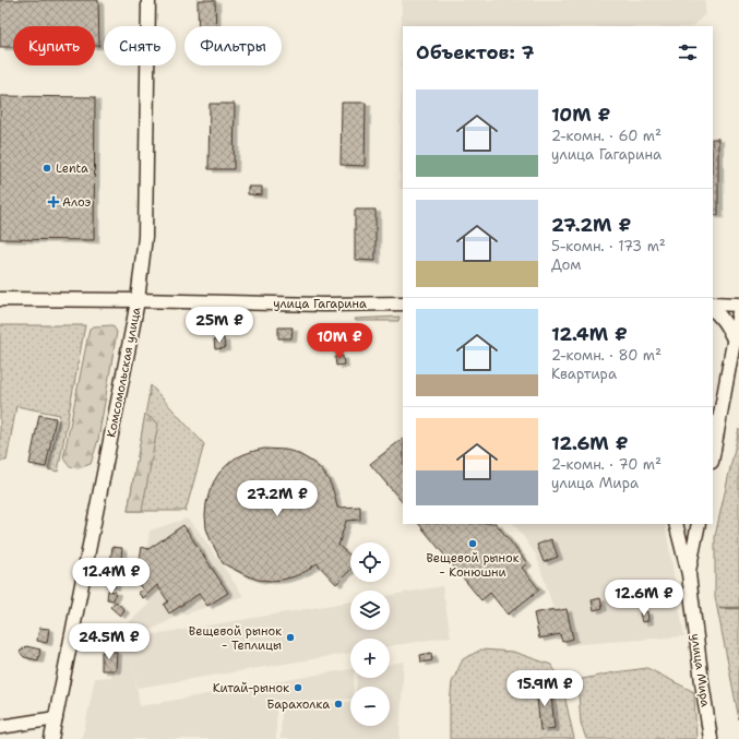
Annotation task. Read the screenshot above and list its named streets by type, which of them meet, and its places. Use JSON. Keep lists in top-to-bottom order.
{
  "streets": {
    "main road": ["улица Гагарина", "Комсомольская улица", "улица Мира"]
  },
  "crossings": [
    ["улица Гагарина", "Комсомольская улица"]
  ],
  "places": {
    "other": [
      "Lenta",
      "Вещевой рынок - Конюшни",
      "Вещевой рынок - Теплицы",
      "Китай-рынок",
      "Барахолка"
    ],
    "health": ["Алоэ"]
  },
  "page": {
    "chip": ["Купить", "Снять", "Фильтры"],
    "heading": "Объектов: 7",
    "list": [
      {
        "name": "10M ₽",
        "note": "2-комн. · 60 m² · улица Гагарина"
      },
      {
        "name": "27.2M ₽",
        "note": "5-комн. · 173 m² · Дом"
      },
      {
        "name": "12.4M ₽",
        "note": "2-комн. · 80 m² · Квартира"
      },
      {
        "name": "12.6M ₽",
        "note": "2-комн. · 70 m² · улица Мира"
      }
    ],
    "price": [
      "25M ₽",
      "10M ₽",
      "27.2M ₽",
      "12.4M ₽",
      "12.6M ₽",
      "24.5M ₽",
      "15.9M ₽"
    ],
    "map_buttons": ["+", "−"]
  }
}
